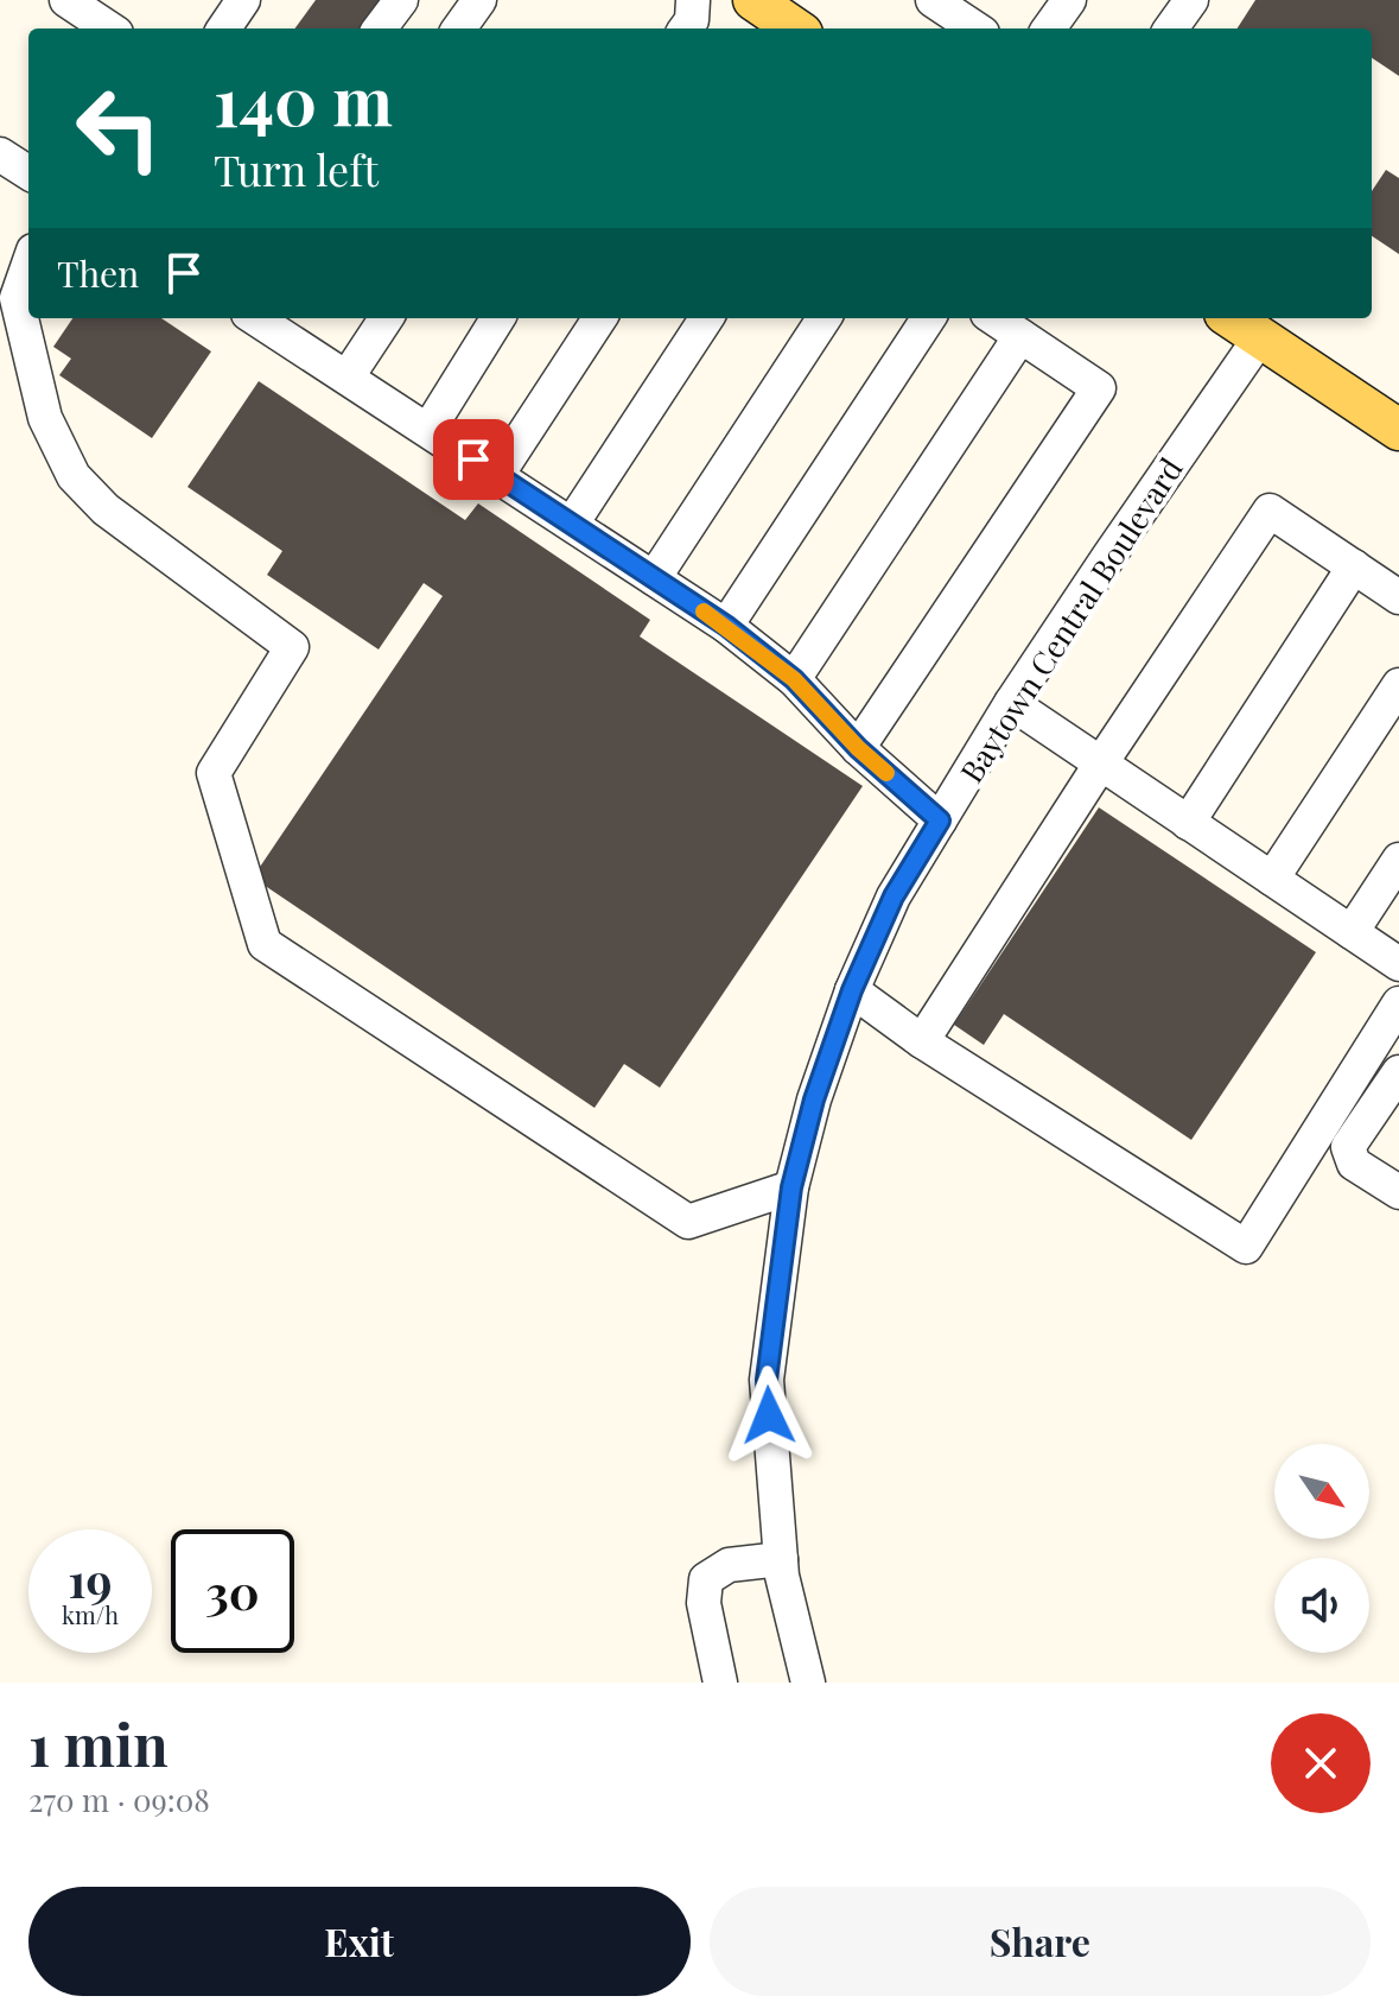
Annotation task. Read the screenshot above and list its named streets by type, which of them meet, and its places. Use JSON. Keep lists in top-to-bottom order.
{
  "streets": {
    "street": ["Baytown Central Boulevard"]
  },
  "north": "bottom right",
  "page": {
    "turn": ["140 m", "Turn left"],
    "then": "Then",
    "speed": "19 km/h",
    "limit": "30",
    "heading": ["1 min", "270 m · 09:08"],
    "buttons": ["Exit", "Share"]
  }
}
